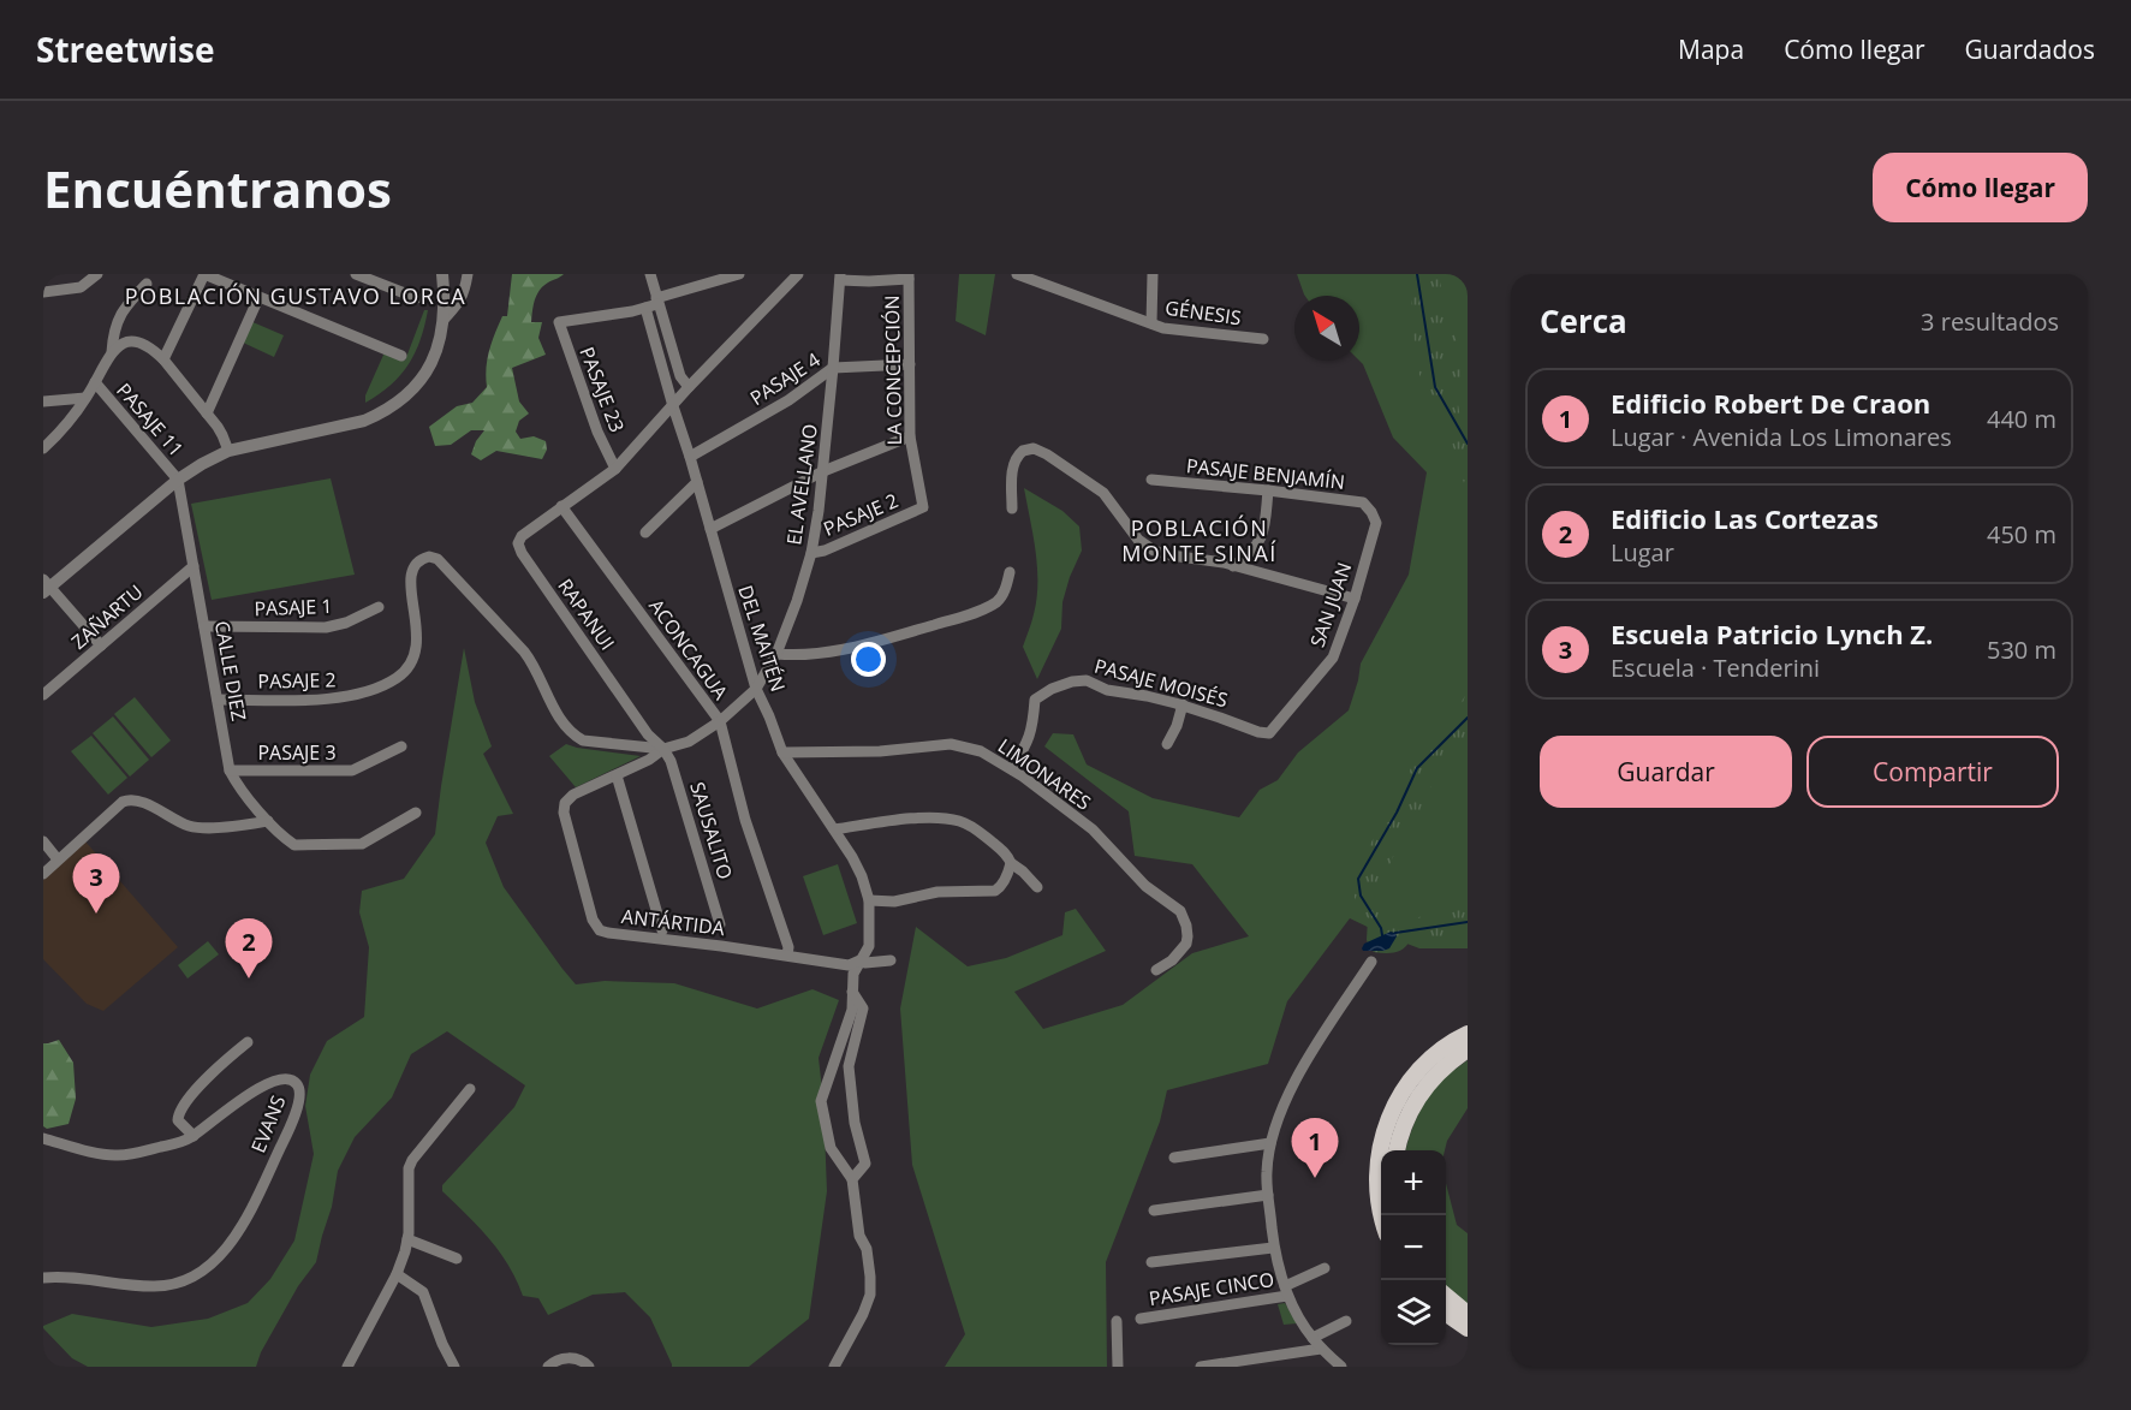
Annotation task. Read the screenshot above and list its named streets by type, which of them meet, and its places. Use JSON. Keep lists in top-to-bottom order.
{
  "streets": {
    "street": [
      "GÉNESIS",
      "LA CONCEPCIÓN",
      "PASAJE 4",
      "PASAJE 23",
      "PASAJE 11",
      "PASAJE BENJAMÍN",
      "EL AVELLANO",
      "PASAJE 2",
      "SAN JUAN",
      "PASAJE 1",
      "RAPANUI",
      "ZAÑARTU",
      "DEL MAITÉN",
      "ACONCAGUA",
      "CALLE DIEZ",
      "PASAJE MOISÉS",
      "PASAJE 3",
      "LIMONARES",
      "SAUSALITO",
      "ANTÁRTIDA",
      "EVANS",
      "PASAJE CINCO"
    ]
  },
  "crossings": [
    ["LA CONCEPCIÓN", "PASAJE 4"],
    ["LA CONCEPCIÓN", "PASAJE 2"],
    ["PASAJE 4", "EL AVELLANO"],
    ["PASAJE 4", "DEL MAITÉN"],
    ["PASAJE 23", "RAPANUI"],
    ["PASAJE 23", "DEL MAITÉN"],
    ["PASAJE 11", "CALLE DIEZ"],
    ["PASAJE BENJAMÍN", "SAN JUAN"],
    ["EL AVELLANO", "PASAJE 2"],
    ["EL AVELLANO", "DEL MAITÉN"],
    ["EL AVELLANO", "ACONCAGUA"],
    ["EL AVELLANO", "ANTÁRTIDA"],
    ["PASAJE 2", "RAPANUI"],
    ["PASAJE 2", "CALLE DIEZ"],
    ["PASAJE 2", "SAUSALITO"],
    ["PASAJE 2", "ANTÁRTIDA"],
    ["SAN JUAN", "PASAJE MOISÉS"],
    ["PASAJE 1", "CALLE DIEZ"],
    ["RAPANUI", "DEL MAITÉN"],
    ["RAPANUI", "ACONCAGUA"],
    ["RAPANUI", "SAUSALITO"],
    ["RAPANUI", "ANTÁRTIDA"],
    ["ZAÑARTU", "CALLE DIEZ"],
    ["DEL MAITÉN", "LIMONARES"],
    ["DEL MAITÉN", "ANTÁRTIDA"],
    ["ACONCAGUA", "ANTÁRTIDA"],
    ["CALLE DIEZ", "PASAJE 3"],
    ["PASAJE MOISÉS", "LIMONARES"],
    ["SAUSALITO", "ANTÁRTIDA"]
  ],
  "districts": ["POBLACIÓN GUSTAVO LORCA", "POBLACIÓN MONTE SINAÍ"],
  "north": "top left",
  "page": {
    "header": "Streetwise",
    "nav": ["Mapa", "Cómo llegar", "Guardados"],
    "buttons": [
      "Cómo llegar",
      ["Guardar", "Compartir"]
    ],
    "title": "Encuéntranos",
    "heading": ["Cerca", "3 resultados"],
    "list": [
      {
        "mark": "1",
        "name": "Edificio Robert De Craon",
        "note": "Lugar · Avenida Los Limonares",
        "value": "440 m"
      },
      {
        "mark": "2",
        "name": "Edificio Las Cortezas",
        "note": "Lugar",
        "value": "450 m"
      },
      {
        "mark": "3",
        "name": "Escuela Patricio Lynch Z.",
        "note": "Escuela · Tenderini",
        "value": "530 m"
      }
    ],
    "pins": ["3", "2", "1"],
    "map_buttons": ["+", "−"]
  }
}
